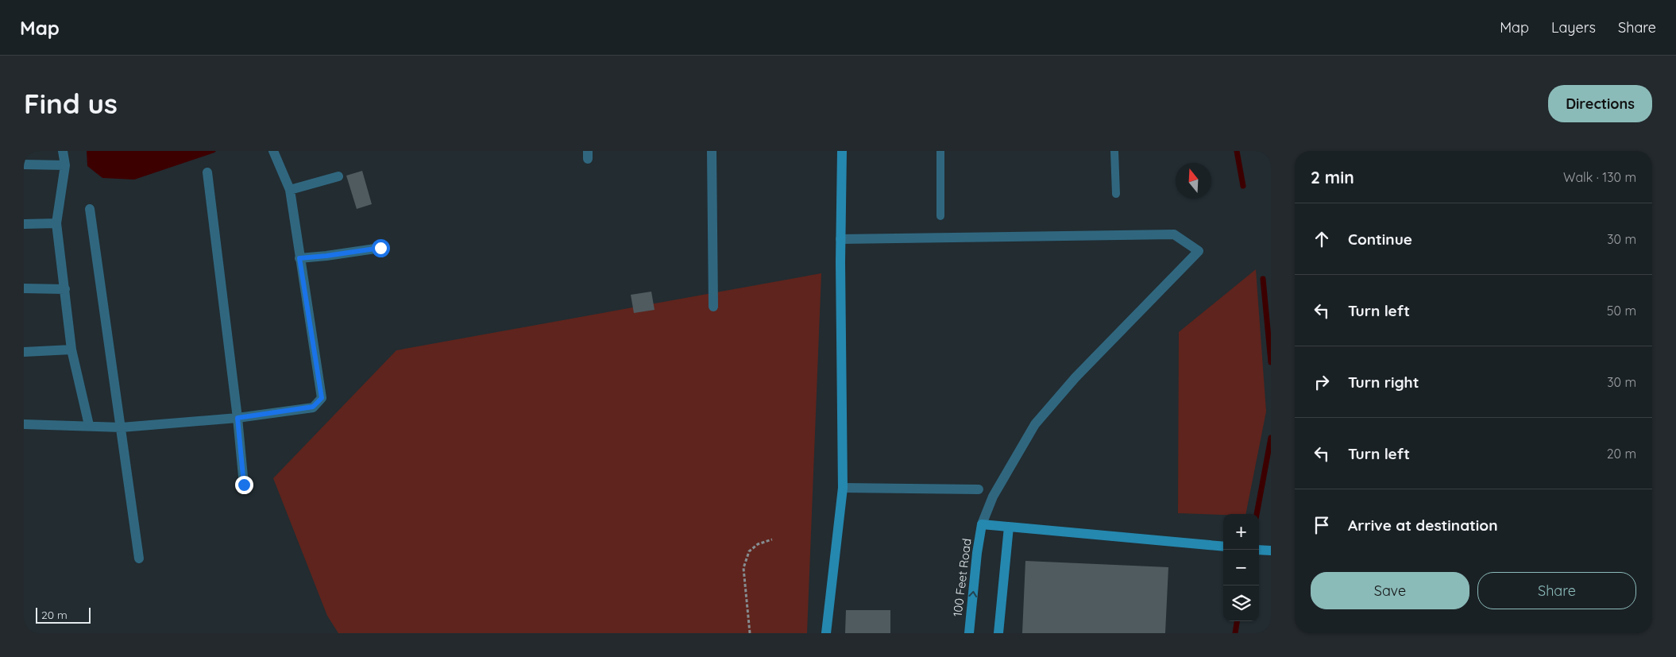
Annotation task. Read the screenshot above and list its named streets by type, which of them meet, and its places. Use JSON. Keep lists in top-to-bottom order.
{
  "streets": {
    "street": ["100 Feet Road"]
  },
  "scale_bar": "20 m",
  "north": "top",
  "page": {
    "header": "Map",
    "nav": ["Map", "Layers", "Share"],
    "buttons": [
      "Directions",
      ["Save", "Share"]
    ],
    "title": "Find us",
    "heading": ["2 min", "Walk · 130 m"],
    "list": [
      ["Continue", "30 m"],
      ["Turn left", "50 m"],
      ["Turn right", "30 m"],
      ["Turn left", "20 m"],
      "Arrive at destination"
    ],
    "map_buttons": ["+", "−"],
    "scale": "20 m"
  }
}
